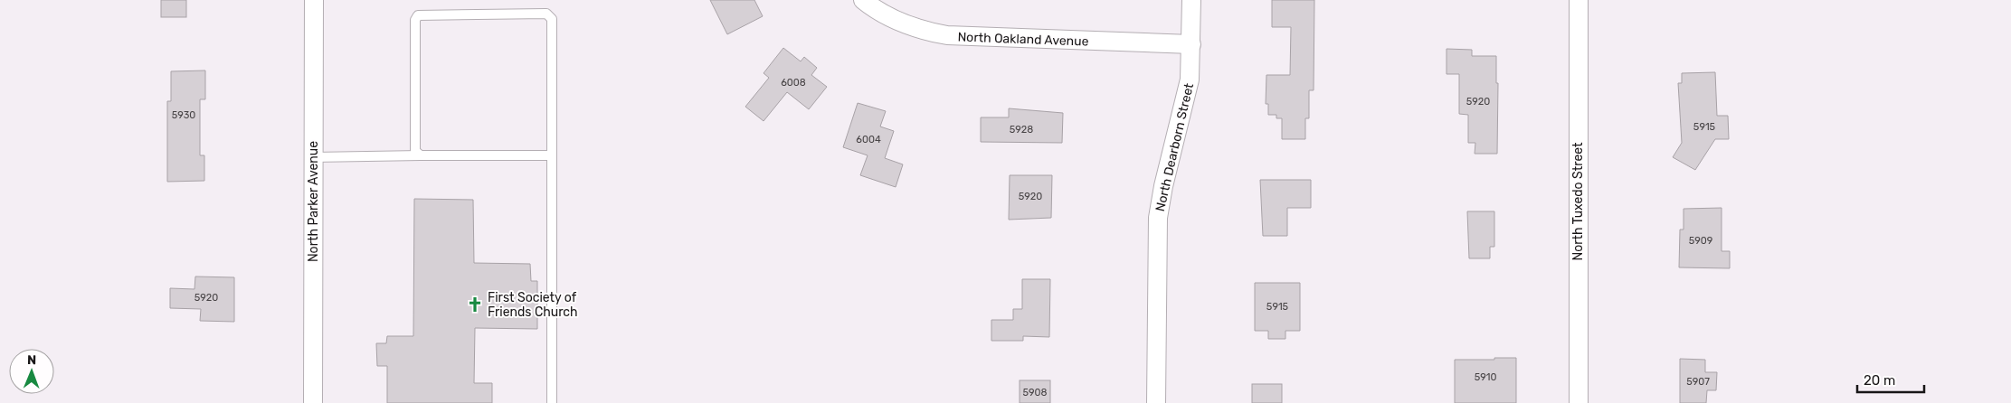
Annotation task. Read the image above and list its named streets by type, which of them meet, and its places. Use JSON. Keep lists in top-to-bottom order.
{
  "streets": {
    "street": [
      "North Oakland Avenue",
      "North Dearborn Street",
      "North Parker Avenue",
      "North Tuxedo Street"
    ]
  },
  "crossings": [
    ["North Oakland Avenue", "North Dearborn Street"]
  ],
  "places": {
    "church": ["First Society of Friends Church"]
  },
  "house_numbers": [
    "6008",
    "5920",
    "5930",
    "5915",
    "5928",
    "6004",
    "5920",
    "5909",
    "5920",
    "5915",
    "5910",
    "5907",
    "5908"
  ],
  "scale_bar": "20 m",
  "north": "top"
}
